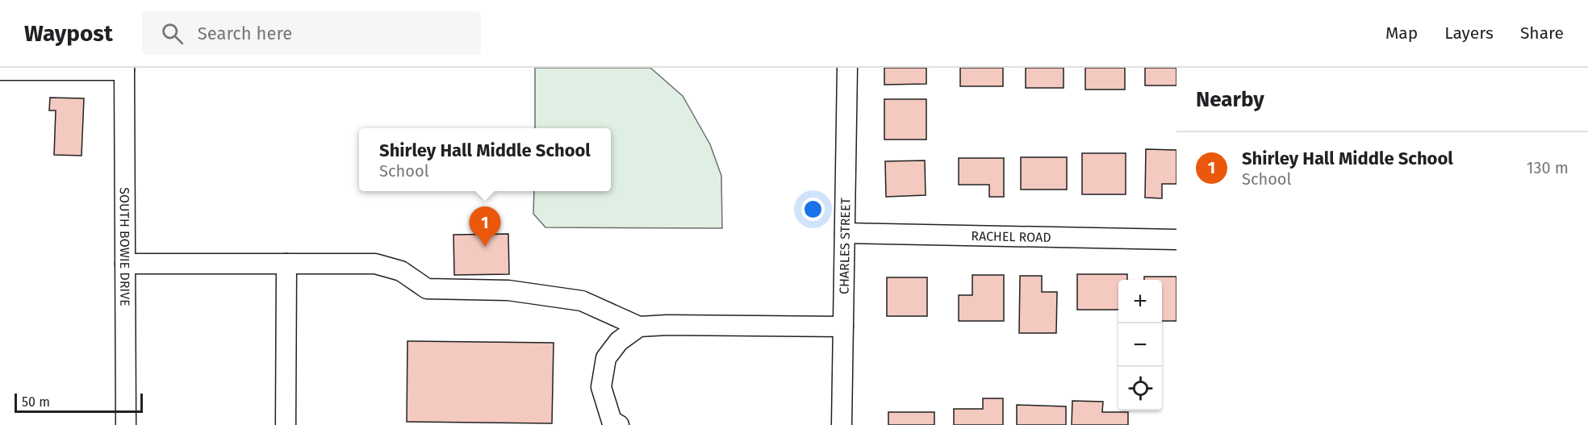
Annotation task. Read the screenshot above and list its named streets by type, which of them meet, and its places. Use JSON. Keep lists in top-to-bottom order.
{
  "streets": {
    "street": ["RACHEL ROAD", "SOUTH BOWIE DRIVE", "CHARLES STREET"]
  },
  "crossings": [
    ["RACHEL ROAD", "CHARLES STREET"]
  ],
  "scale_bar": "50 m",
  "page": {
    "header": "Waypost",
    "search": "Search here",
    "nav": ["Map", "Layers", "Share"],
    "heading": "Nearby",
    "popup": ["Shirley Hall Middle School", "School"],
    "list": [
      {
        "mark": "1",
        "name": "Shirley Hall Middle School",
        "note": "School",
        "value": "130 m"
      }
    ],
    "pins": "1",
    "map_buttons": ["+", "−"],
    "scale": "50 m"
  }
}
